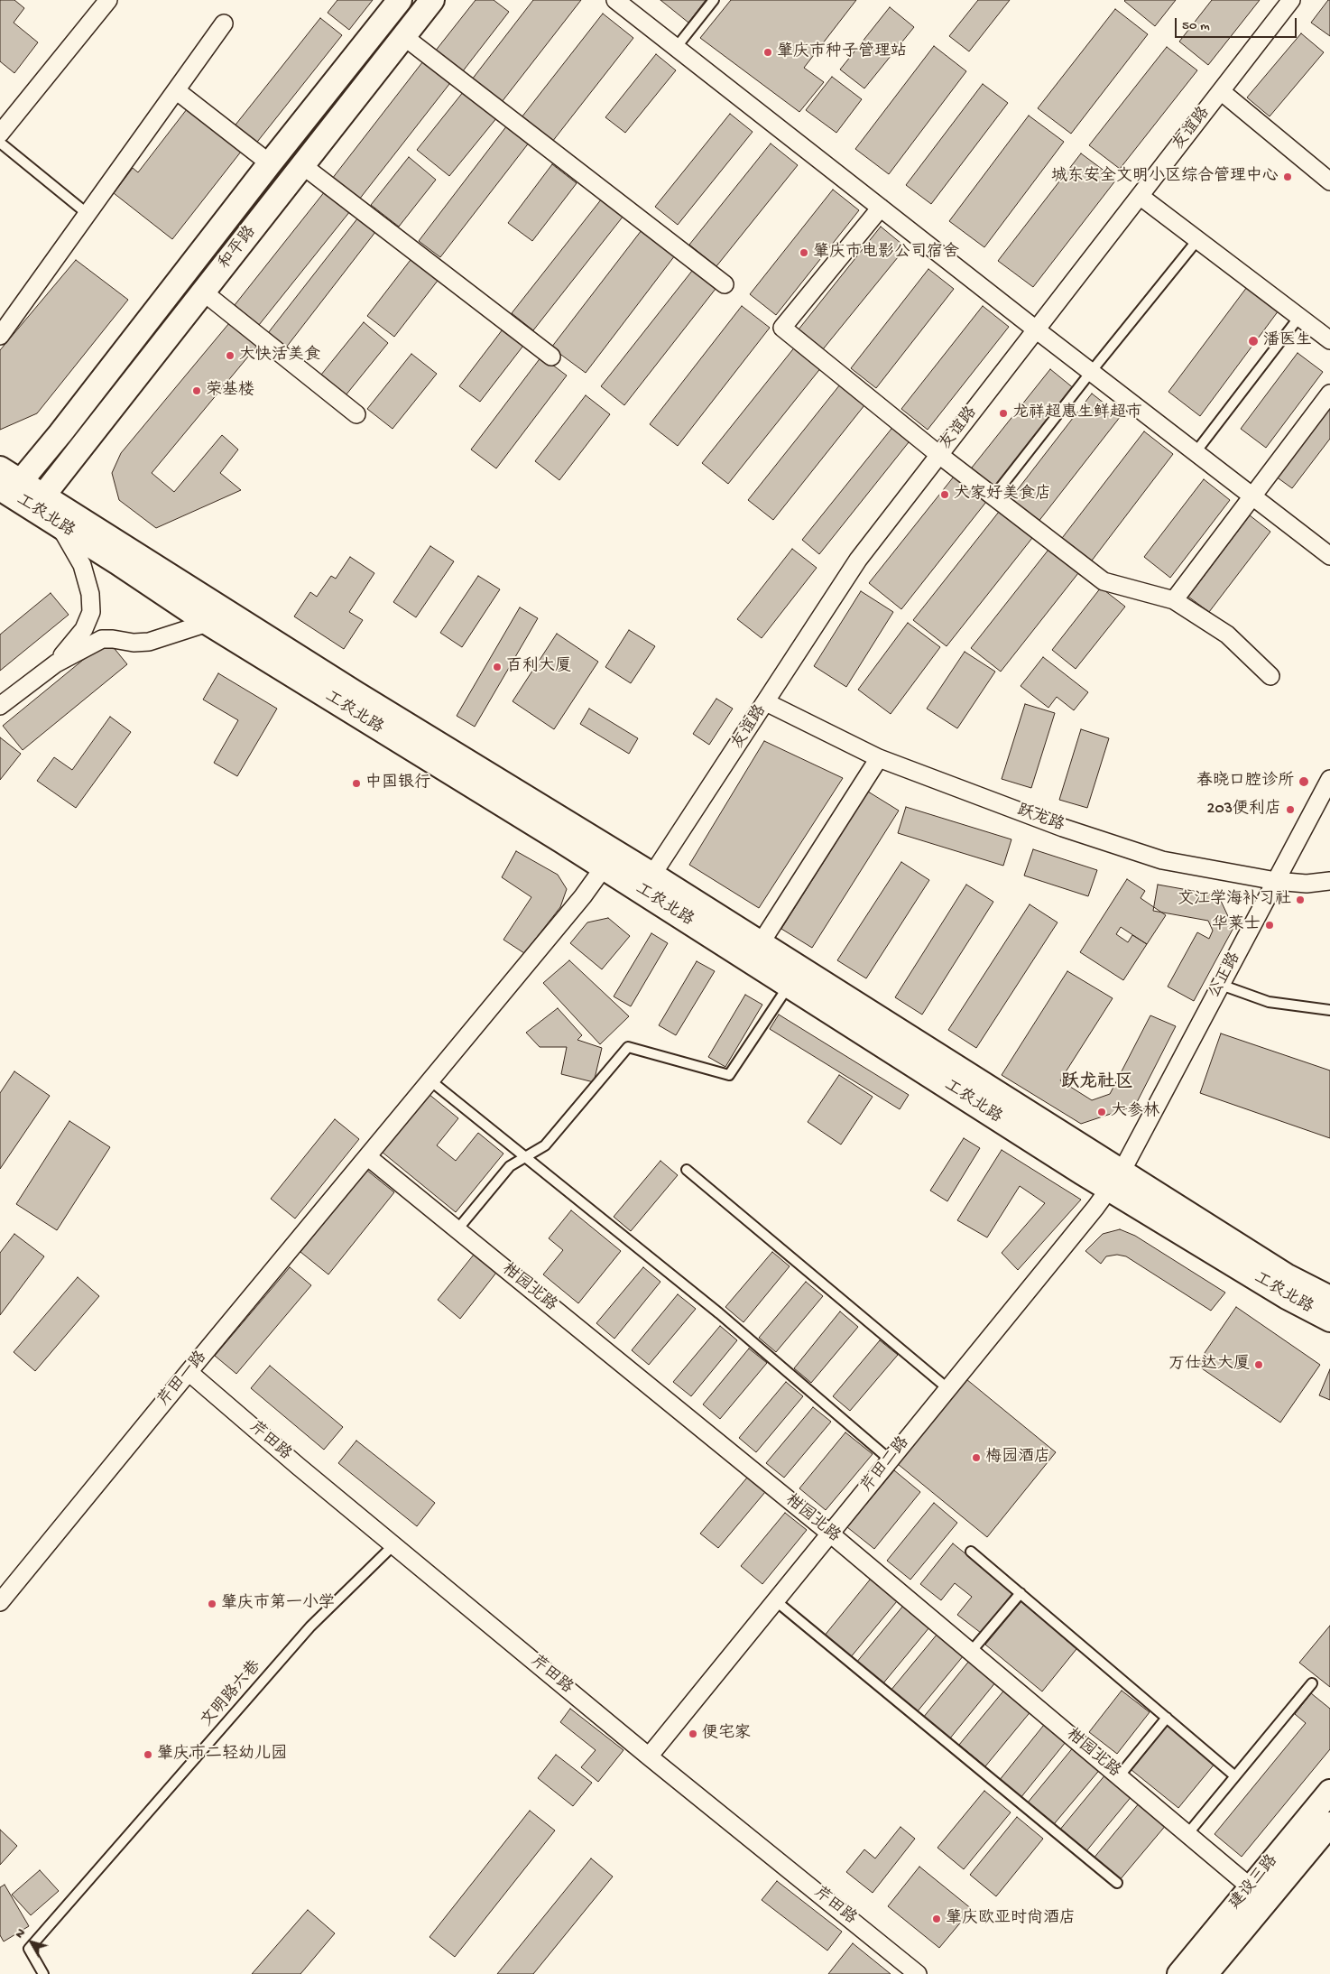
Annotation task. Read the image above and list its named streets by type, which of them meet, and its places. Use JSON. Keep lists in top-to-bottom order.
{
  "streets": {
    "street": [
      "友谊路",
      "和平路",
      "工农北路",
      "跃龙路",
      "公正路",
      "柑园北路",
      "芹田一路",
      "芹田路",
      "芹田二路",
      "建设三路"
    ],
    "lane": ["文明路六巷"]
  },
  "crossings": [
    ["友谊路", "工农北路"],
    ["友谊路", "跃龙路"],
    ["和平路", "工农北路"],
    ["工农北路", "公正路"],
    ["工农北路", "芹田一路"],
    ["工农北路", "芹田二路"],
    ["跃龙路", "公正路"],
    ["公正路", "芹田二路"],
    ["柑园北路", "芹田一路"],
    ["柑园北路", "芹田二路"],
    ["柑园北路", "建设三路"],
    ["芹田一路", "芹田路"],
    ["芹田路", "芹田二路"],
    ["芹田路", "文明路六巷"]
  ],
  "districts": ["跃龙社区"],
  "places": [
    "肇庆市种子管理站",
    "城东安全文明小区综合管理中心",
    "肇庆市电影公司宿舍",
    "潘医生",
    "大快活美食",
    "荣基楼",
    "龙祥超惠生鲜超市",
    "大家好美食店",
    "百利大厦",
    "春晓口腔诊所",
    "中国银行",
    "203便利店",
    "文江学海补习社",
    "华莱士",
    "大参林",
    "万仕达大厦",
    "梅园酒店",
    "肇庆市第一小学",
    "便宅家",
    "肇庆市二轻幼儿园",
    "肇庆欧亚时尚酒店"
  ],
  "scale_bar": "50 m",
  "north": "top left"
}
